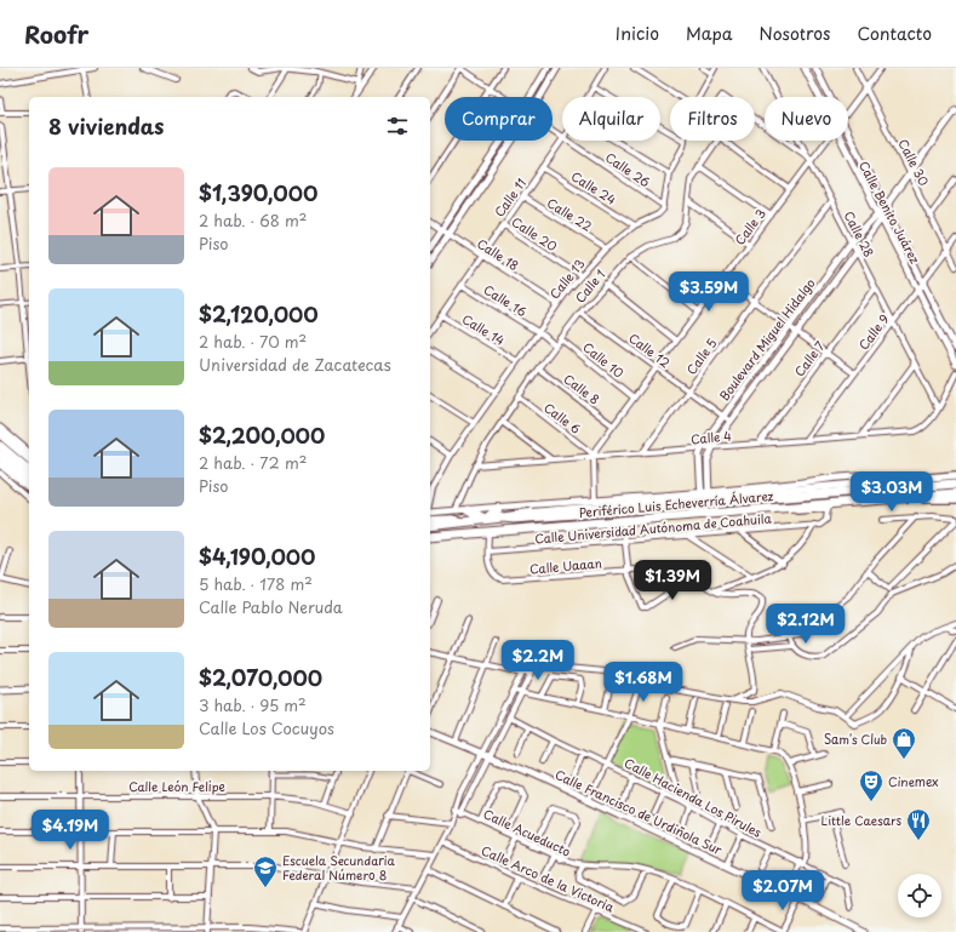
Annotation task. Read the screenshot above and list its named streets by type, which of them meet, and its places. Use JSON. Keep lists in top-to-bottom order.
{
  "streets": {
    "highway": ["Periférico Luis Echeverría Álvarez"],
    "street": [
      "Calle 30",
      "Calle 26",
      "Calle 24",
      "Calle 11",
      "Calle Benito Juárez",
      "Calle 22",
      "Calle 3",
      "Calle 20",
      "Calle 28",
      "Calle 18",
      "Calle 13",
      "Calle 1",
      "Calle 16",
      "Calle 14",
      "Calle 9",
      "Boulevard Miguel Hidalgo",
      "Calle 12",
      "Calle 5",
      "Calle 7",
      "Calle 10",
      "Calle 8",
      "Calle 6",
      "Calle 4",
      "Calle Universidad Autónoma de Coahuila",
      "Calle Uaaan",
      "Calle León Felipe",
      "Calle Hacienda Los Pirules",
      "Calle Francisco de Urdiñola Sur",
      "Calle Acueducto",
      "Calle Arco de la Victoria"
    ]
  },
  "crossings": [
    ["Calle 30", "Calle 3"],
    ["Calle 30", "Calle 9"],
    ["Calle 26", "Calle 13"],
    ["Calle 24", "Calle 11"],
    ["Calle 24", "Calle 13"],
    ["Calle 11", "Calle 22"],
    ["Calle 11", "Calle 20"],
    ["Calle 11", "Calle 18"],
    ["Calle 11", "Calle 16"],
    ["Calle 11", "Calle 14"],
    ["Calle Benito Juárez", "Calle 9"],
    ["Calle Benito Juárez", "Boulevard Miguel Hidalgo"],
    ["Calle 22", "Calle 13"],
    ["Calle 3", "Calle 28"],
    ["Calle 3", "Calle 12"],
    ["Calle 3", "Calle 10"],
    ["Calle 3", "Calle 8"],
    ["Calle 3", "Calle 6"],
    ["Calle 3", "Calle 4"],
    ["Calle 20", "Calle 13"],
    ["Calle 28", "Calle 9"],
    ["Calle 28", "Boulevard Miguel Hidalgo"],
    ["Calle 28", "Calle 5"],
    ["Calle 28", "Calle 7"],
    ["Calle 28", "Calle 4"],
    ["Calle 18", "Calle 13"],
    ["Calle 13", "Calle 16"],
    ["Calle 13", "Calle 14"],
    ["Calle 1", "Calle 16"],
    ["Calle 1", "Calle 12"],
    ["Calle 1", "Calle 10"],
    ["Calle 1", "Calle 8"],
    ["Calle 1", "Calle 6"],
    ["Calle 1", "Calle 4"],
    ["Calle 1", "Periférico Luis Echeverría Álvarez"],
    ["Calle 9", "Calle 4"],
    ["Boulevard Miguel Hidalgo", "Calle 12"],
    ["Boulevard Miguel Hidalgo", "Calle 4"],
    ["Boulevard Miguel Hidalgo", "Periférico Luis Echeverría Álvarez"],
    ["Calle 12", "Calle 5"],
    ["Calle 5", "Calle 4"],
    ["Calle 7", "Calle 4"],
    ["Calle 6", "Calle 4"],
    ["Periférico Luis Echeverría Álvarez", "Calle Uaaan"],
    ["Calle Universidad Autónoma de Coahuila", "Calle Uaaan"]
  ],
  "places": {
    "shop": ["Sam's Club"],
    "theatre": ["Cinemex"],
    "restaurant": ["Little Caesars"],
    "school or university": ["Escuela Secundaria Federal Número 8"]
  },
  "page": {
    "header": "Roofr",
    "nav": [
      "Inicio",
      "Mapa",
      "Nosotros",
      "Contacto"
    ],
    "chip": [
      "Comprar",
      "Alquilar",
      "Filtros",
      "Nuevo"
    ],
    "heading": "8 viviendas",
    "list": [
      {
        "name": "$1,390,000",
        "note": "2 hab. · 68 m² · Piso"
      },
      {
        "name": "$2,120,000",
        "note": "2 hab. · 70 m² · Universidad de Zacatecas"
      },
      {
        "name": "$2,200,000",
        "note": "2 hab. · 72 m² · Piso"
      },
      {
        "name": "$4,190,000",
        "note": "5 hab. · 178 m² · Calle Pablo Neruda"
      },
      {
        "name": "$2,070,000",
        "note": "3 hab. · 95 m² · Calle Los Cocuyos"
      }
    ],
    "price": [
      "$3.59M",
      "$3.03M",
      "$1.39M",
      "$2.12M",
      "$2.2M",
      "$1.68M",
      "$4.19M",
      "$2.07M"
    ]
  }
}
